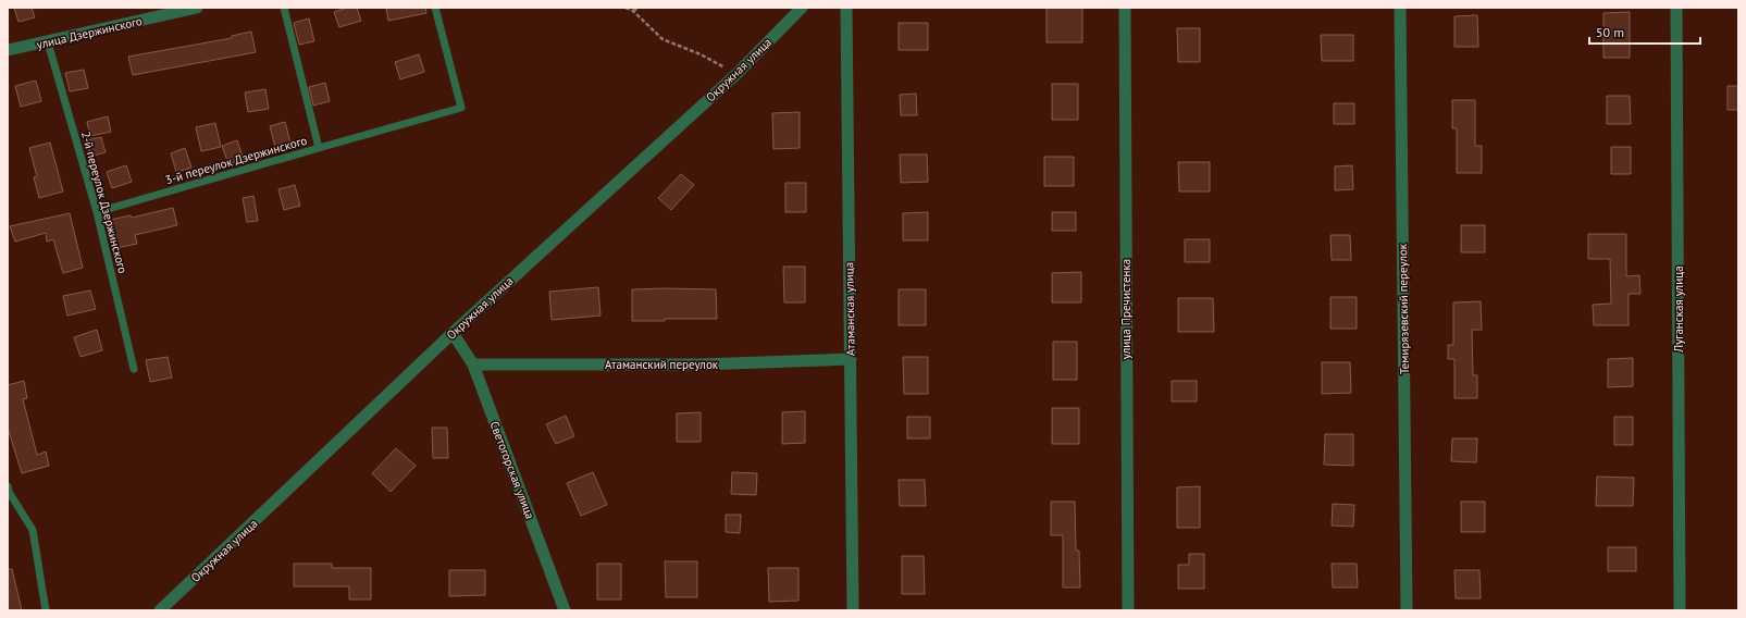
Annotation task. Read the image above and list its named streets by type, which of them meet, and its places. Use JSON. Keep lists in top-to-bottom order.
{
  "streets": {
    "street": [
      "улица Дзержинского",
      "Окружная улица",
      "Атаманская улица",
      "улица Пречистенка",
      "Темирязевский переулок",
      "Луганская улица",
      "Атаманский переулок",
      "Светогорская улица"
    ],
    "lane": ["3-й переулок Дзержинского", "2-й переулок Дзержинского"]
  },
  "crossings": [
    ["улица Дзержинского", "2-й переулок Дзержинского"],
    ["Окружная улица", "Светогорская улица"],
    ["3-й переулок Дзержинского", "2-й переулок Дзержинского"],
    ["Атаманская улица", "Атаманский переулок"],
    ["Атаманский переулок", "Светогорская улица"]
  ],
  "scale_bar": "50 m"
}
